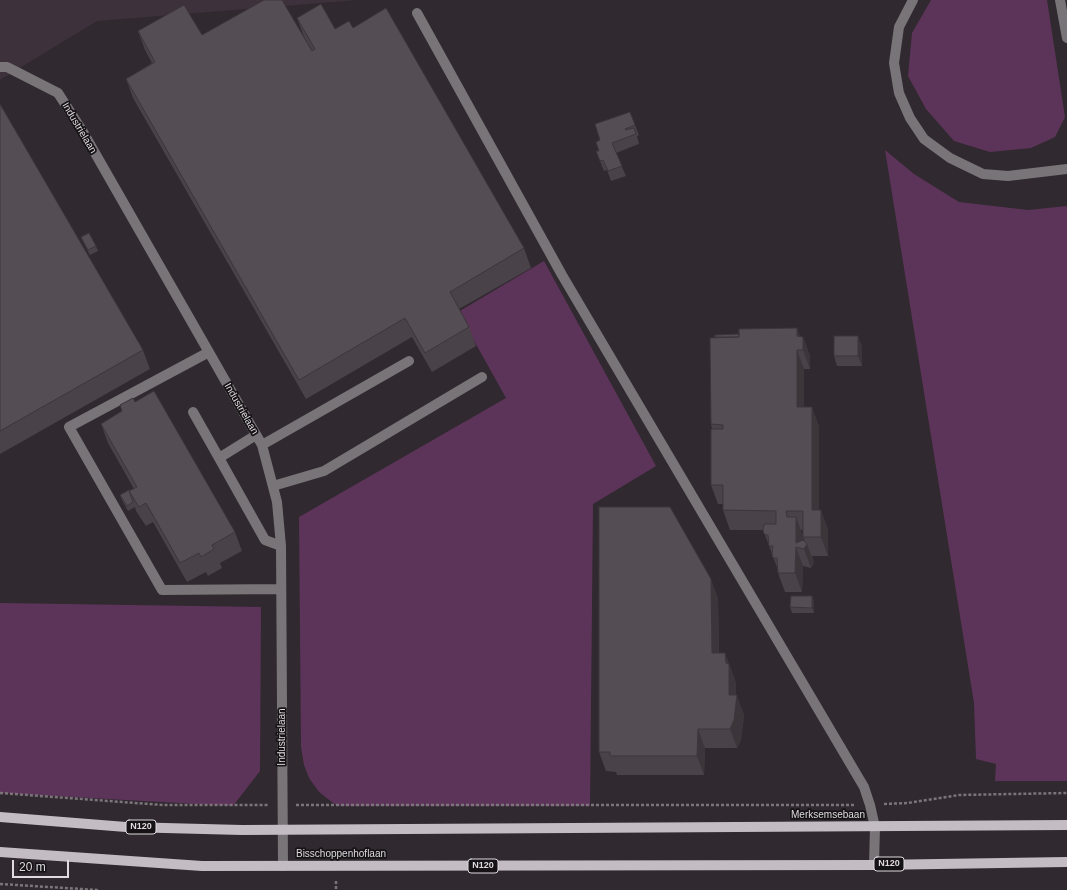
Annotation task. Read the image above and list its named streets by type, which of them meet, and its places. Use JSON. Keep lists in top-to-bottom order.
{
  "streets": {
    "main road": ["Merksemsebaan", "N120", "Bisschoppenhoflaan"],
    "street": ["Industrielaan"]
  },
  "crossings": [
    ["Industrielaan", "Merksemsebaan"],
    ["Industrielaan", "N120"],
    ["Industrielaan", "Bisschoppenhoflaan"],
    ["Merksemsebaan", "N120"],
    ["N120", "Bisschoppenhoflaan"]
  ],
  "scale_bar": "20 m"
}
